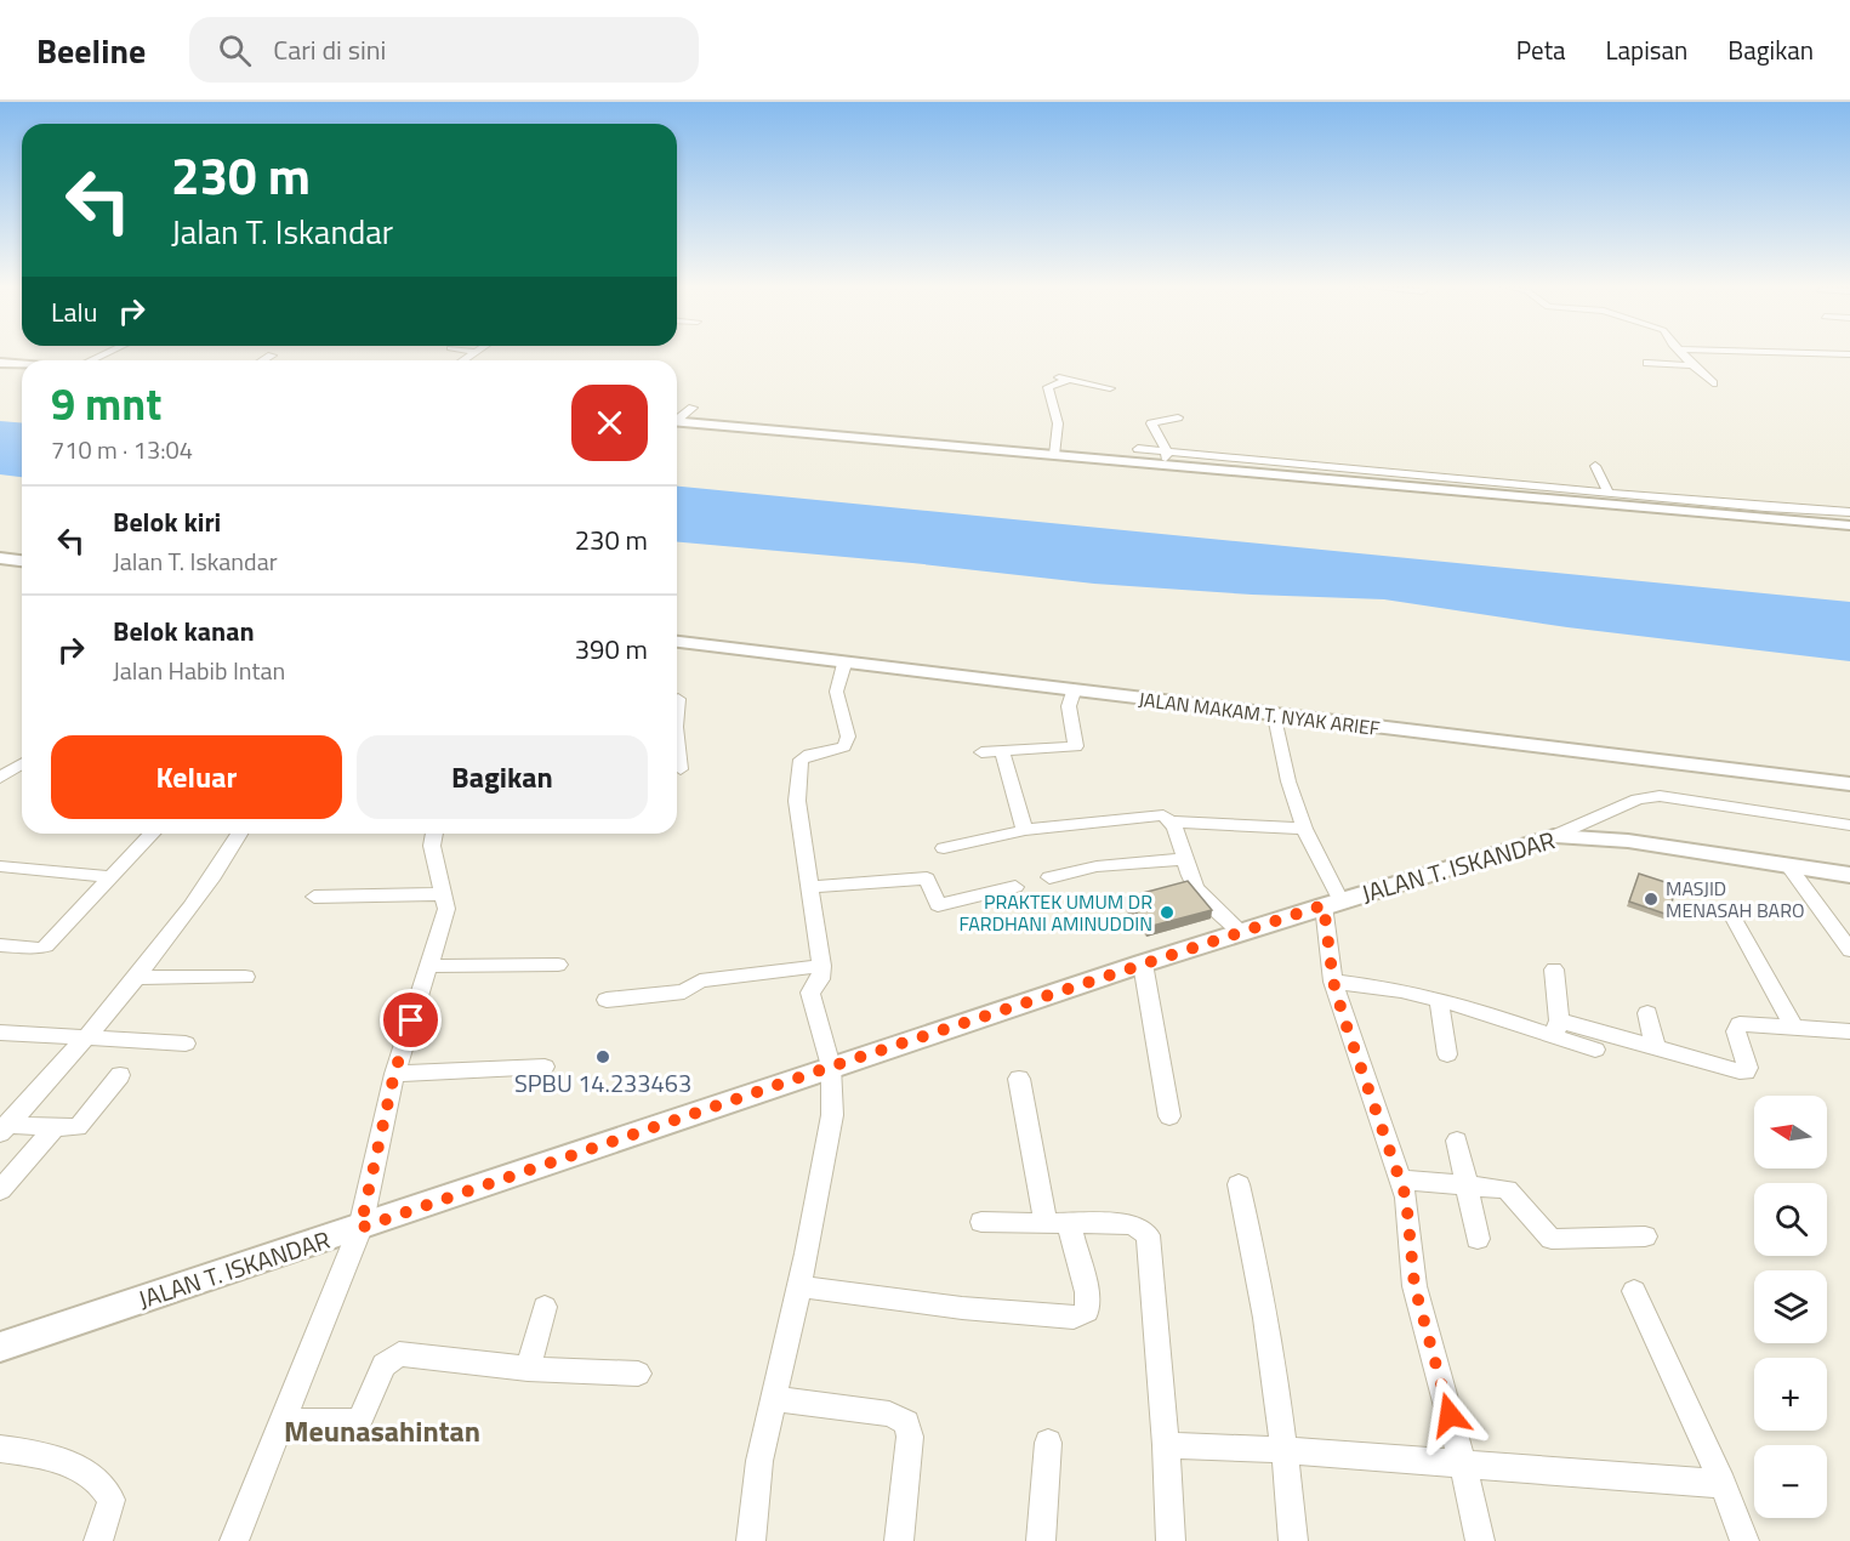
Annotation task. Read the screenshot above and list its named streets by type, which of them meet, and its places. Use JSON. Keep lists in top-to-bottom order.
{
  "streets": {
    "street": ["JALAN MAKAM T. NYAK ARIEF", "JALAN T. ISKANDAR"]
  },
  "districts": ["Meunasahintan"],
  "places": ["MASJID MENASAH BARO", "PRAKTEK UMUM DR FARDHANI AMINUDDIN", "SPBU 14.233463"],
  "north": "left",
  "page": {
    "header": "Beeline",
    "search": "Cari di sini",
    "nav": ["Peta", "Lapisan", "Bagikan"],
    "turn": ["230 m", "Jalan T. Iskandar"],
    "then": "Lalu",
    "heading": ["9 mnt", "710 m · 13:04"],
    "list": [
      {
        "name": "Belok kiri",
        "note": "Jalan T. Iskandar",
        "value": "230 m"
      },
      {
        "name": "Belok kanan",
        "note": "Jalan Habib Intan",
        "value": "390 m"
      }
    ],
    "buttons": ["Keluar", "Bagikan"],
    "map_buttons": ["+", "−"]
  }
}
